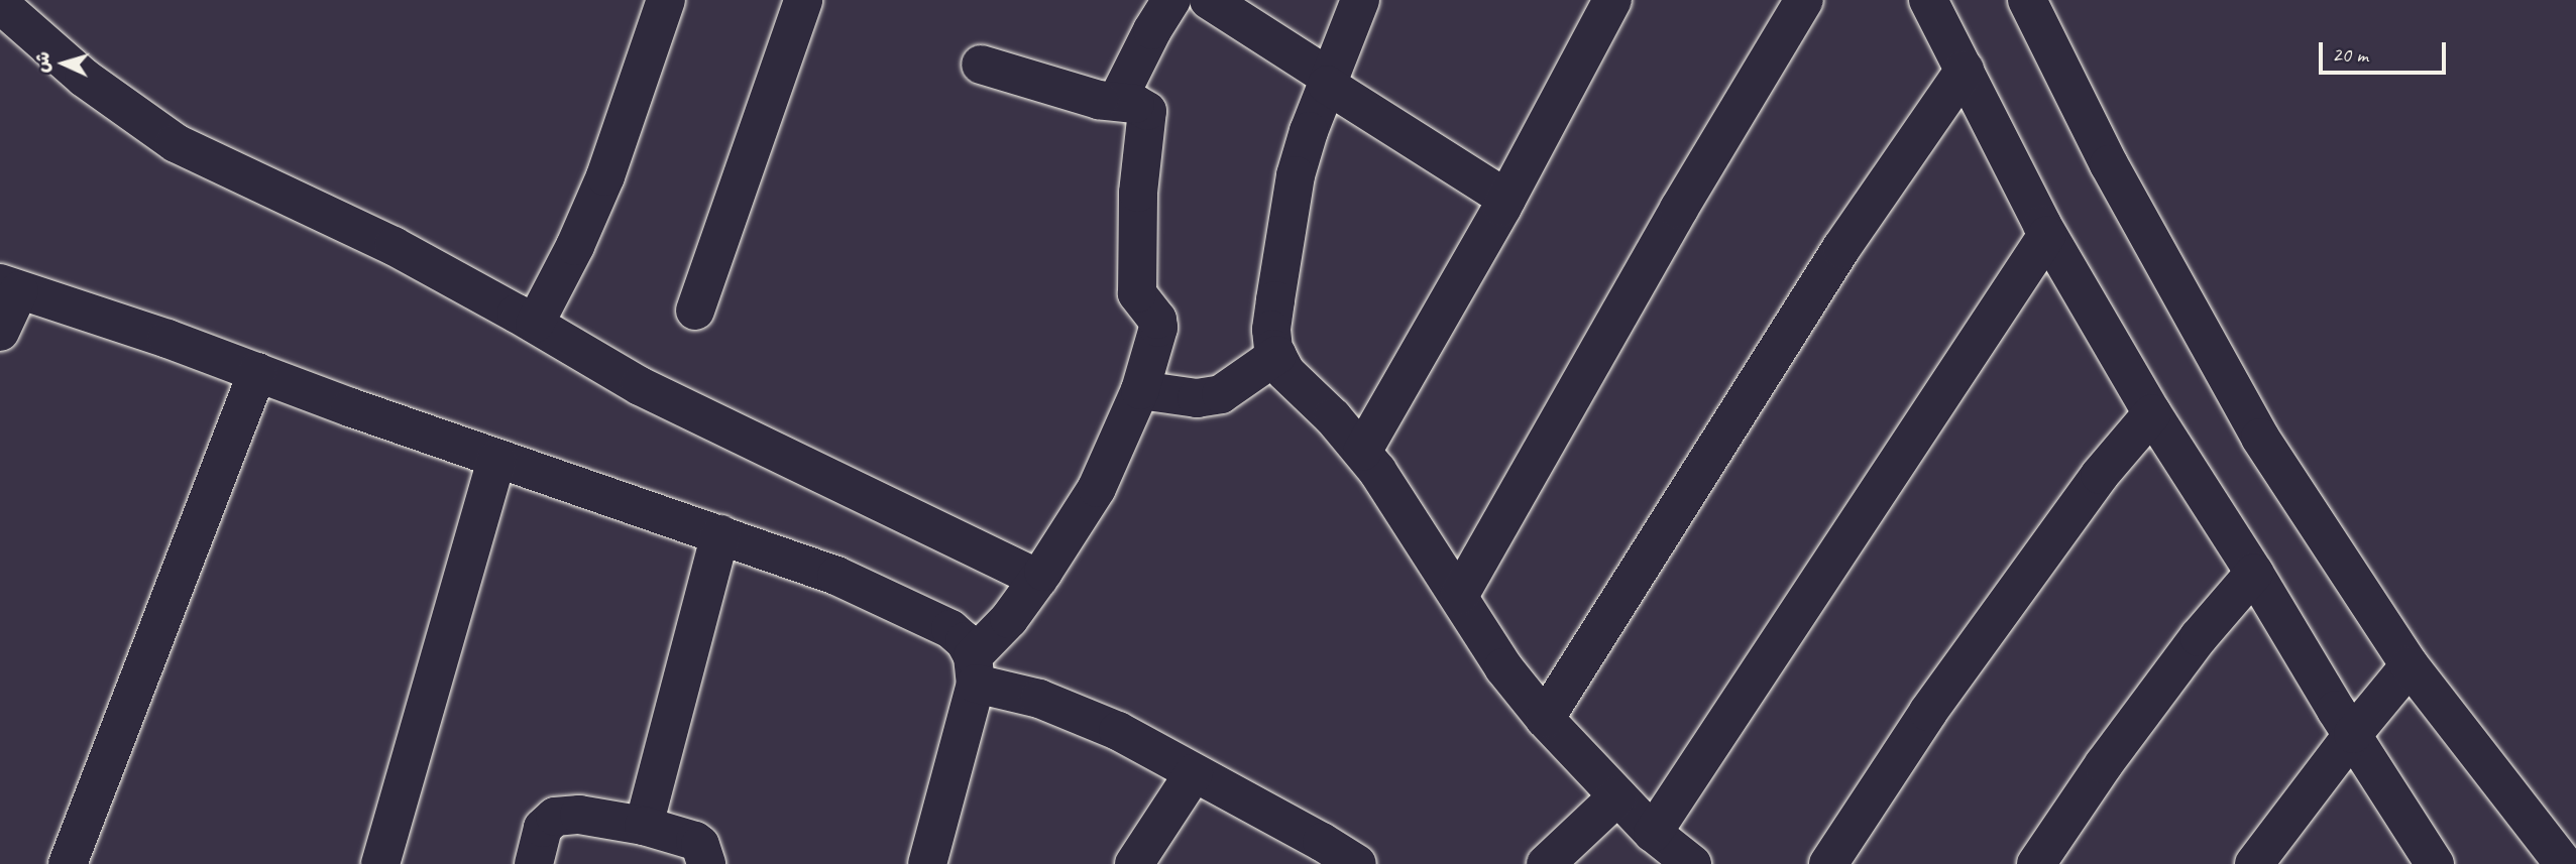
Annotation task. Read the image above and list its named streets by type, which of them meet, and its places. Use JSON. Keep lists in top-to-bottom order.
{
  "scale_bar": "20 m",
  "north": "left"
}
